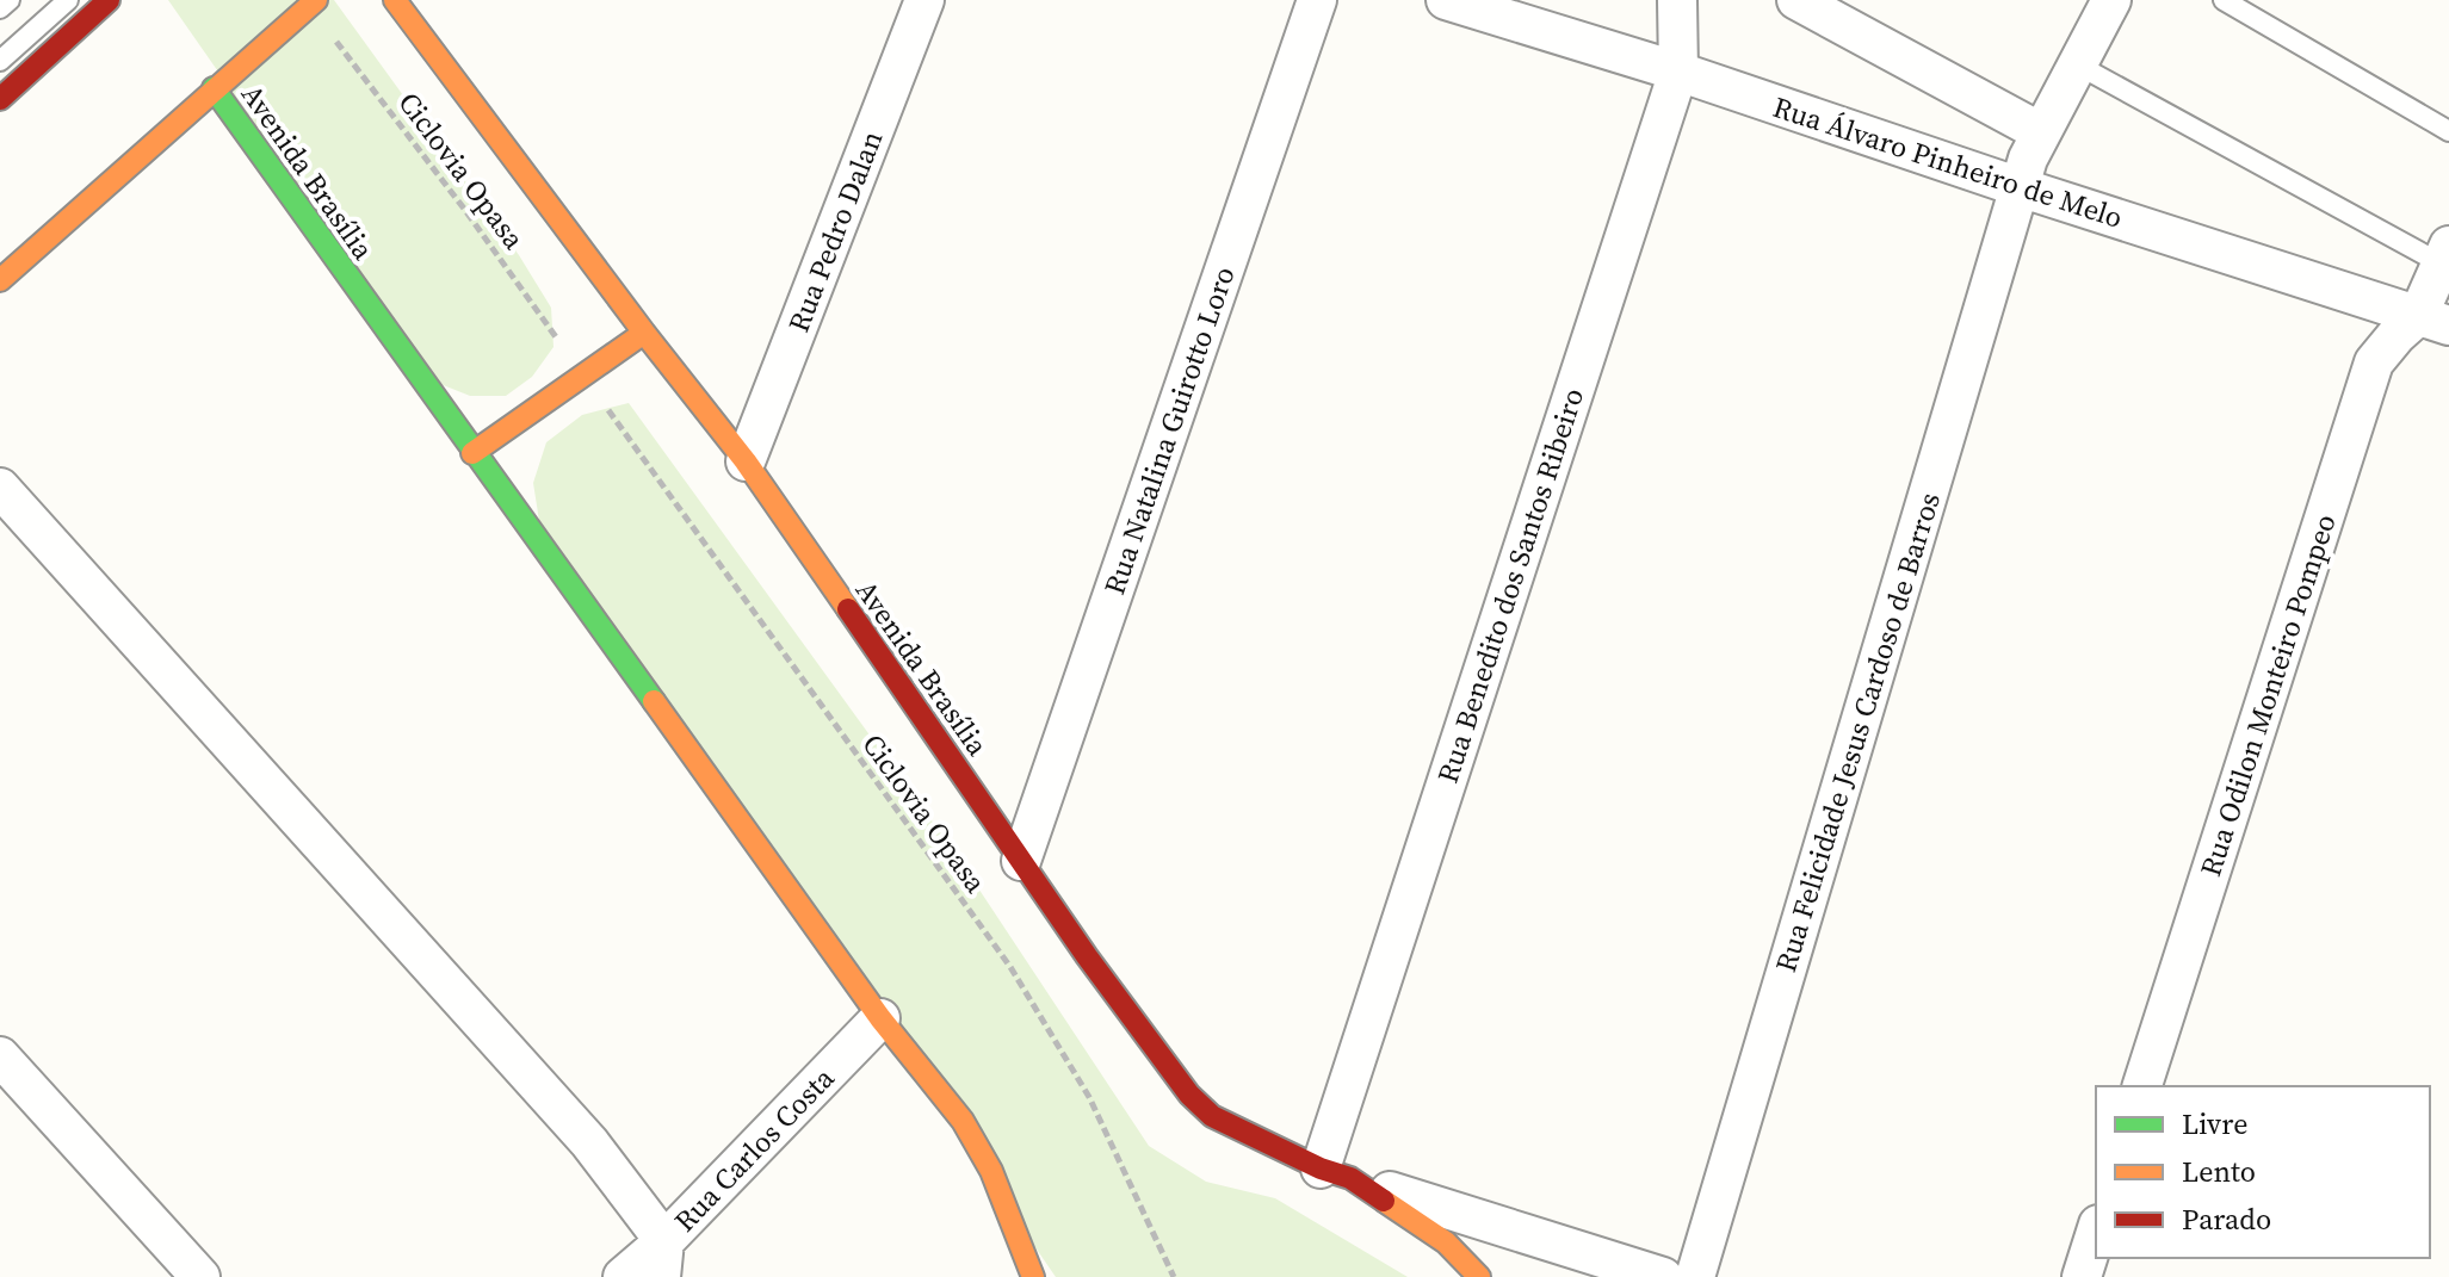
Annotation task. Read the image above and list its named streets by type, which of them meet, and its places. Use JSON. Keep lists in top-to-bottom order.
{
  "streets": {
    "main road": ["Avenida Brasília"],
    "street": [
      "Rua Álvaro Pinheiro de Melo",
      "Rua Pedro Dalan",
      "Rua Natalina Guirotto Loro",
      "Rua Benedito dos Santos Ribeiro",
      "Rua Odilon Monteiro Pompeo",
      "Rua Felicidade Jesus Cardoso de Barros",
      "Rua Carlos Costa"
    ],
    "path": ["Ciclovia Opasa"]
  },
  "crossings": [
    ["Rua Álvaro Pinheiro de Melo", "Rua Benedito dos Santos Ribeiro"],
    ["Rua Álvaro Pinheiro de Melo", "Rua Odilon Monteiro Pompeo"],
    ["Rua Álvaro Pinheiro de Melo", "Rua Felicidade Jesus Cardoso de Barros"],
    ["Avenida Brasília", "Rua Pedro Dalan"],
    ["Avenida Brasília", "Rua Natalina Guirotto Loro"],
    ["Avenida Brasília", "Rua Benedito dos Santos Ribeiro"],
    ["Avenida Brasília", "Rua Carlos Costa"]
  ],
  "legend": ["Livre", "Lento", "Parado"]
}
